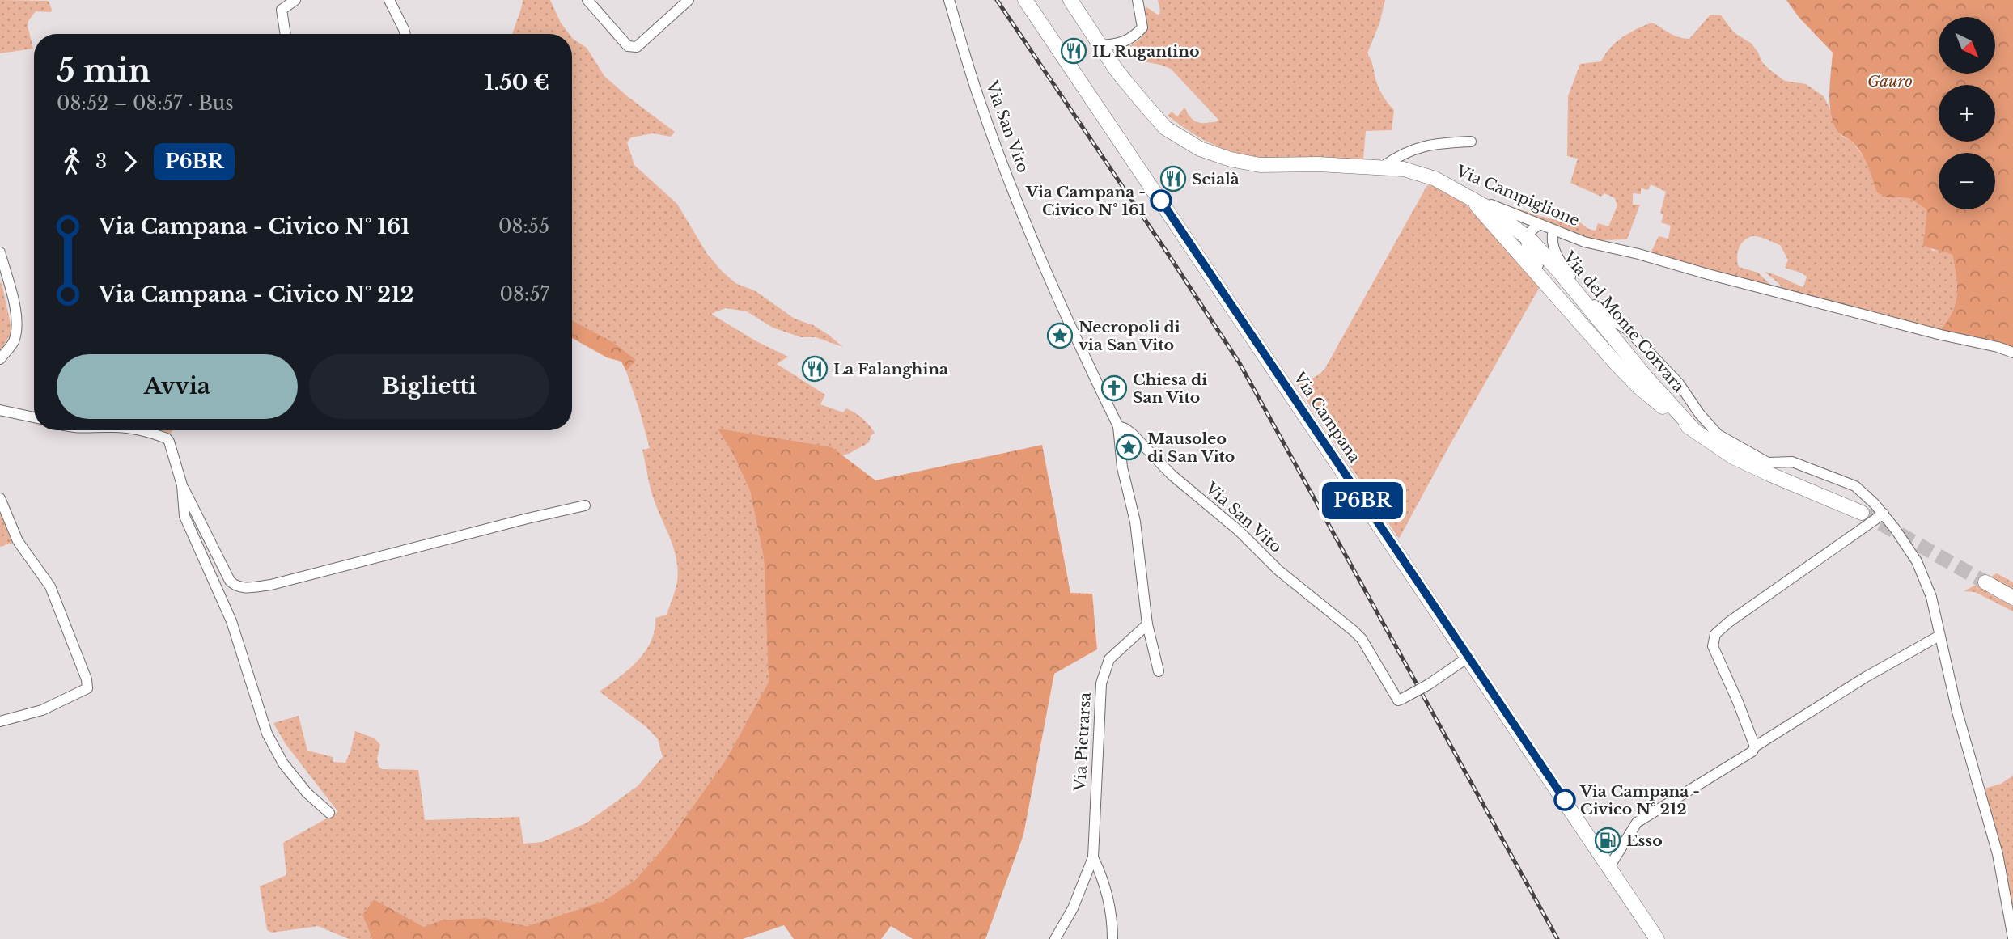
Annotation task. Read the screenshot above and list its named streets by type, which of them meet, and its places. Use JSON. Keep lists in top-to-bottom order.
{
  "streets": {
    "main road": ["Via Campiglione", "Via del Monte Corvara", "Via Campana"],
    "street": ["Via San Vito", "Via Pietrarsa"]
  },
  "crossings": [
    ["Via San Vito", "Via Campana"],
    ["Via Campiglione", "Via del Monte Corvara"]
  ],
  "parks": ["Gauro"],
  "places": {
    "restaurant": ["IL Rugantino", "Scialà", "La Falanghina"],
    "other": ["Via Campana - Civico N° 161", "Via Campana - Civico N° 212"],
    "place": ["Necropoli di via San Vito", "Mausoleo di San Vito"],
    "church": ["Chiesa di San Vito"],
    "fuel station": ["Esso"]
  },
  "lines": ["bus line P6BR"],
  "north": "bottom right",
  "page": {
    "on_map": "P6BR",
    "map_buttons": ["+", "−"],
    "heading": ["5 min", "08:52 – 08:57 · Bus", "1.50 €"],
    "legs": ["3", "P6BR"],
    "list": [
      {
        "name": "Via Campana - Civico N° 161",
        "value": "08:55"
      },
      {
        "name": "Via Campana - Civico N° 212",
        "value": "08:57"
      }
    ],
    "buttons": ["Avvia", "Biglietti"]
  }
}
